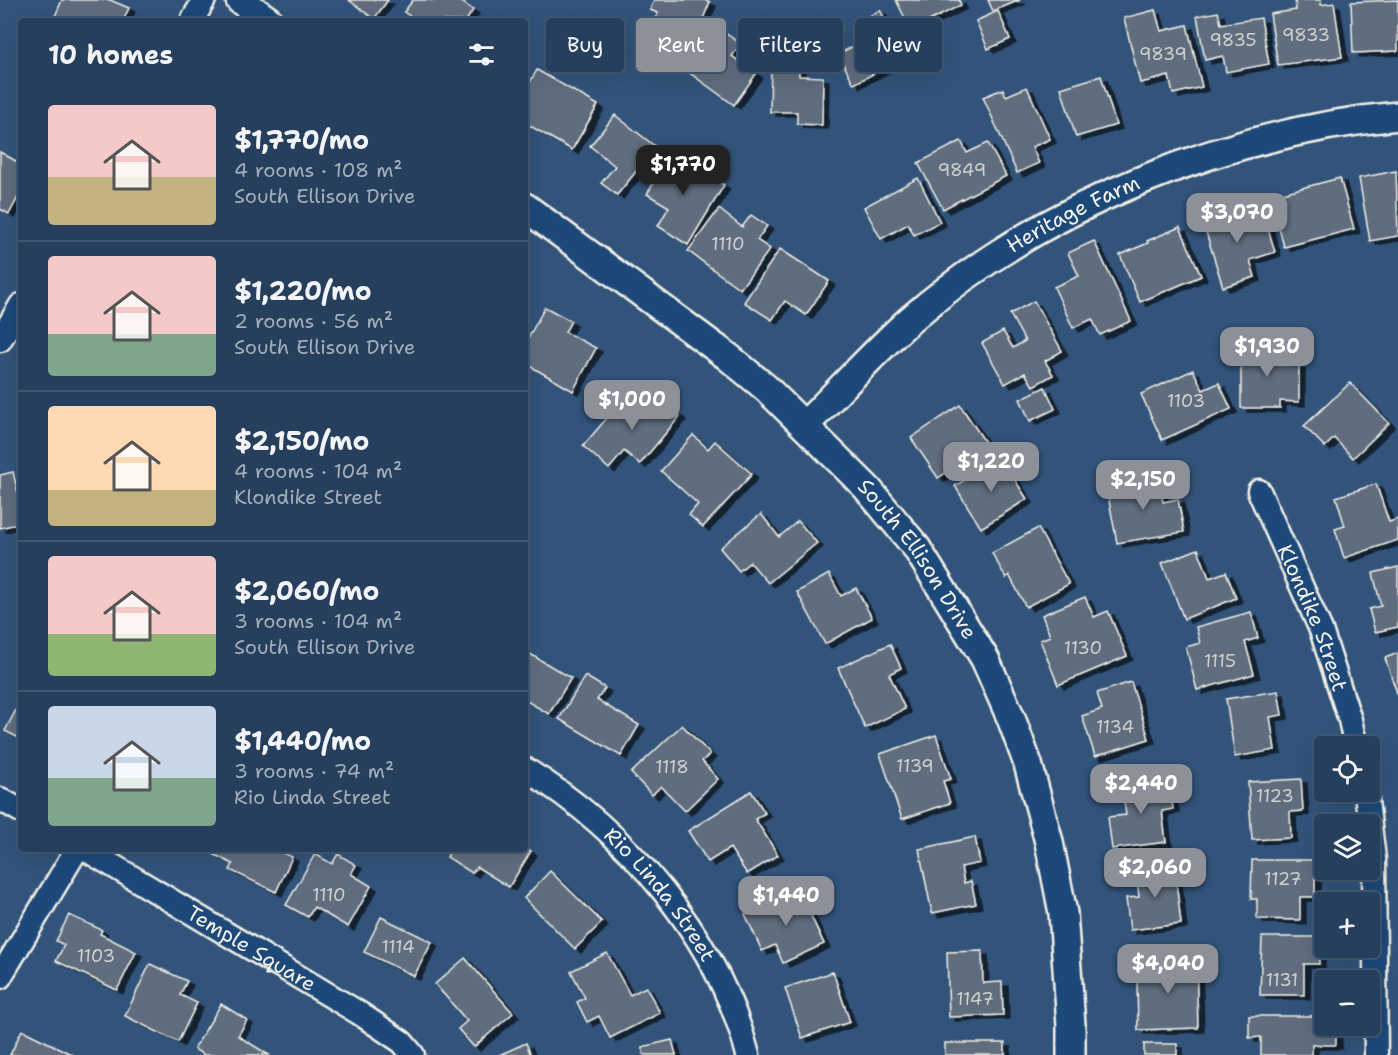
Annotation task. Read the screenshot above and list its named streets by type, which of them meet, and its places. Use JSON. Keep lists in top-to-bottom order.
{
  "streets": {
    "street": [
      "Heritage Farm",
      "South Ellison Drive",
      "Klondike Street",
      "Rio Linda Street",
      "Temple Square"
    ]
  },
  "crossings": [
    ["Heritage Farm", "South Ellison Drive"]
  ],
  "house_numbers": [
    "9833",
    "9835",
    "9839",
    "9849",
    "1110",
    "1103",
    "1130",
    "1115",
    "1134",
    "1139",
    "1118",
    "1123",
    "1127",
    "1110",
    "1114",
    "1103",
    "1131",
    "1147"
  ],
  "page": {
    "chip": [
      "Buy",
      "Rent",
      "Filters",
      "New"
    ],
    "heading": "10 homes",
    "list": [
      {
        "name": "$1,770/mo",
        "note": "4 rooms · 108 m² · South Ellison Drive"
      },
      {
        "name": "$1,220/mo",
        "note": "2 rooms · 56 m² · South Ellison Drive"
      },
      {
        "name": "$2,150/mo",
        "note": "4 rooms · 104 m² · Klondike Street"
      },
      {
        "name": "$2,060/mo",
        "note": "3 rooms · 104 m² · South Ellison Drive"
      },
      {
        "name": "$1,440/mo",
        "note": "3 rooms · 74 m² · Rio Linda Street"
      }
    ],
    "price": [
      "$1,770",
      "$3,070",
      "$1,930",
      "$1,000",
      "$1,220",
      "$2,150",
      "$2,440",
      "$2,060",
      "$1,440",
      "$4,040"
    ],
    "map_buttons": ["+", "−"]
  }
}
